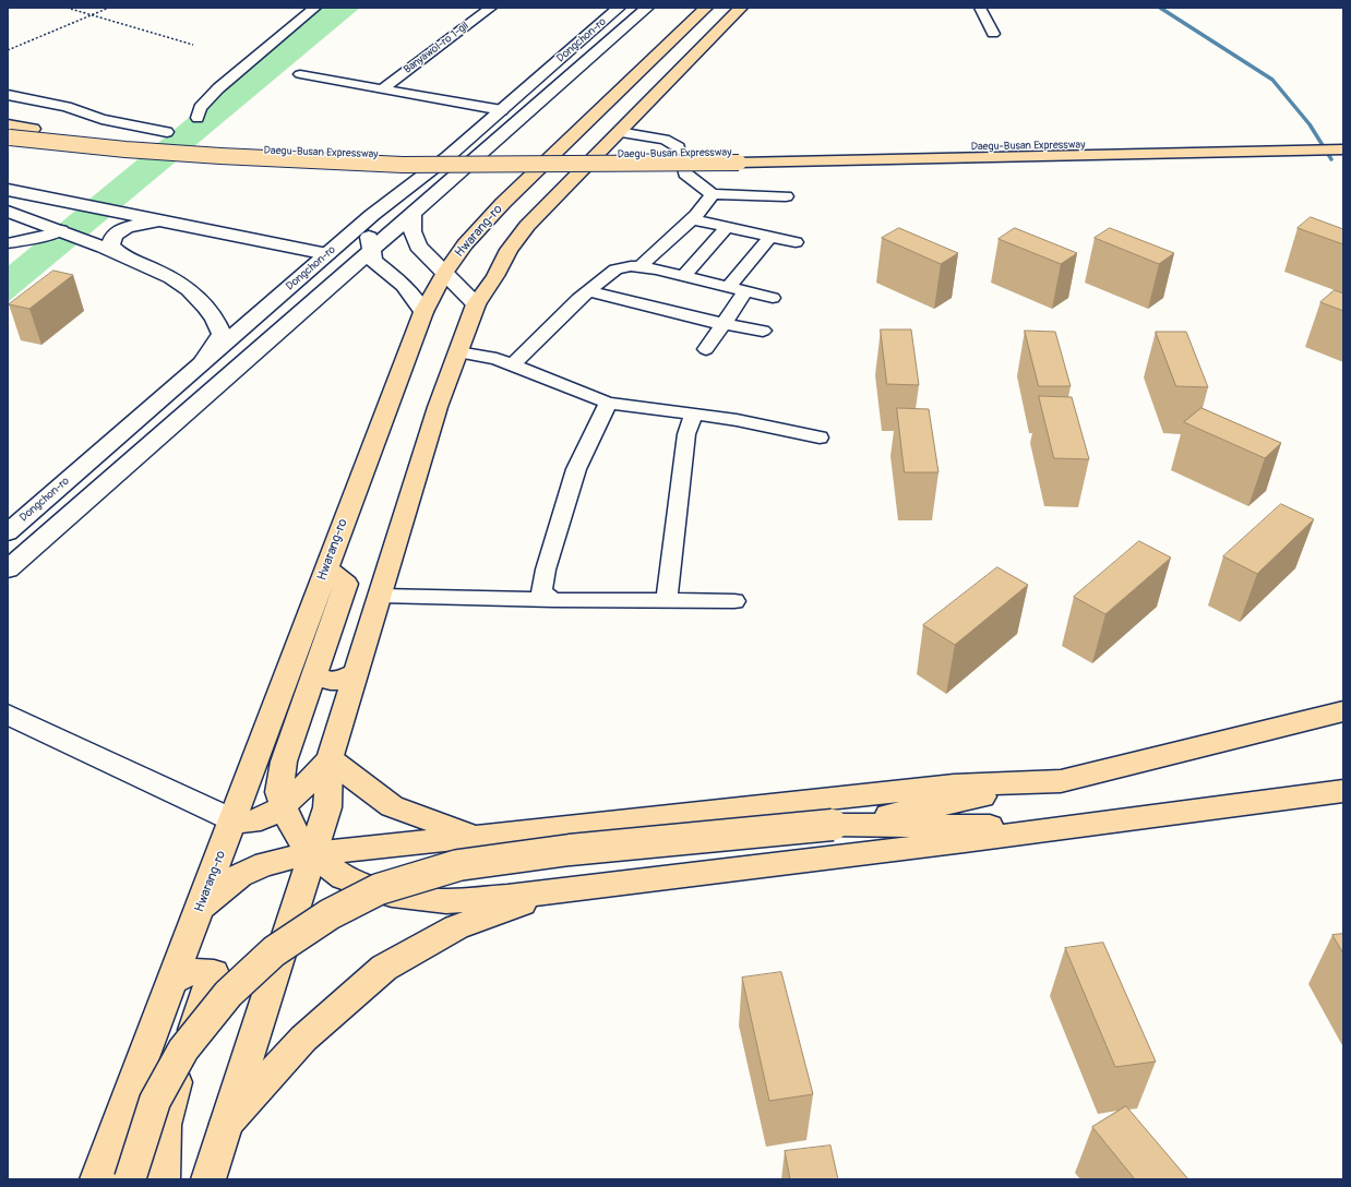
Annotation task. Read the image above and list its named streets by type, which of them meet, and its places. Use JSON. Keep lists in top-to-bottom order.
{
  "streets": {
    "main road": ["Dongchon-ro", "Daegu-Busan Expressway", "Hwarang-ro"],
    "street": ["Banyawol-ro 1-gil"]
  },
  "crossings": [
    ["Dongchon-ro", "Banyawol-ro 1-gil"]
  ]
}
